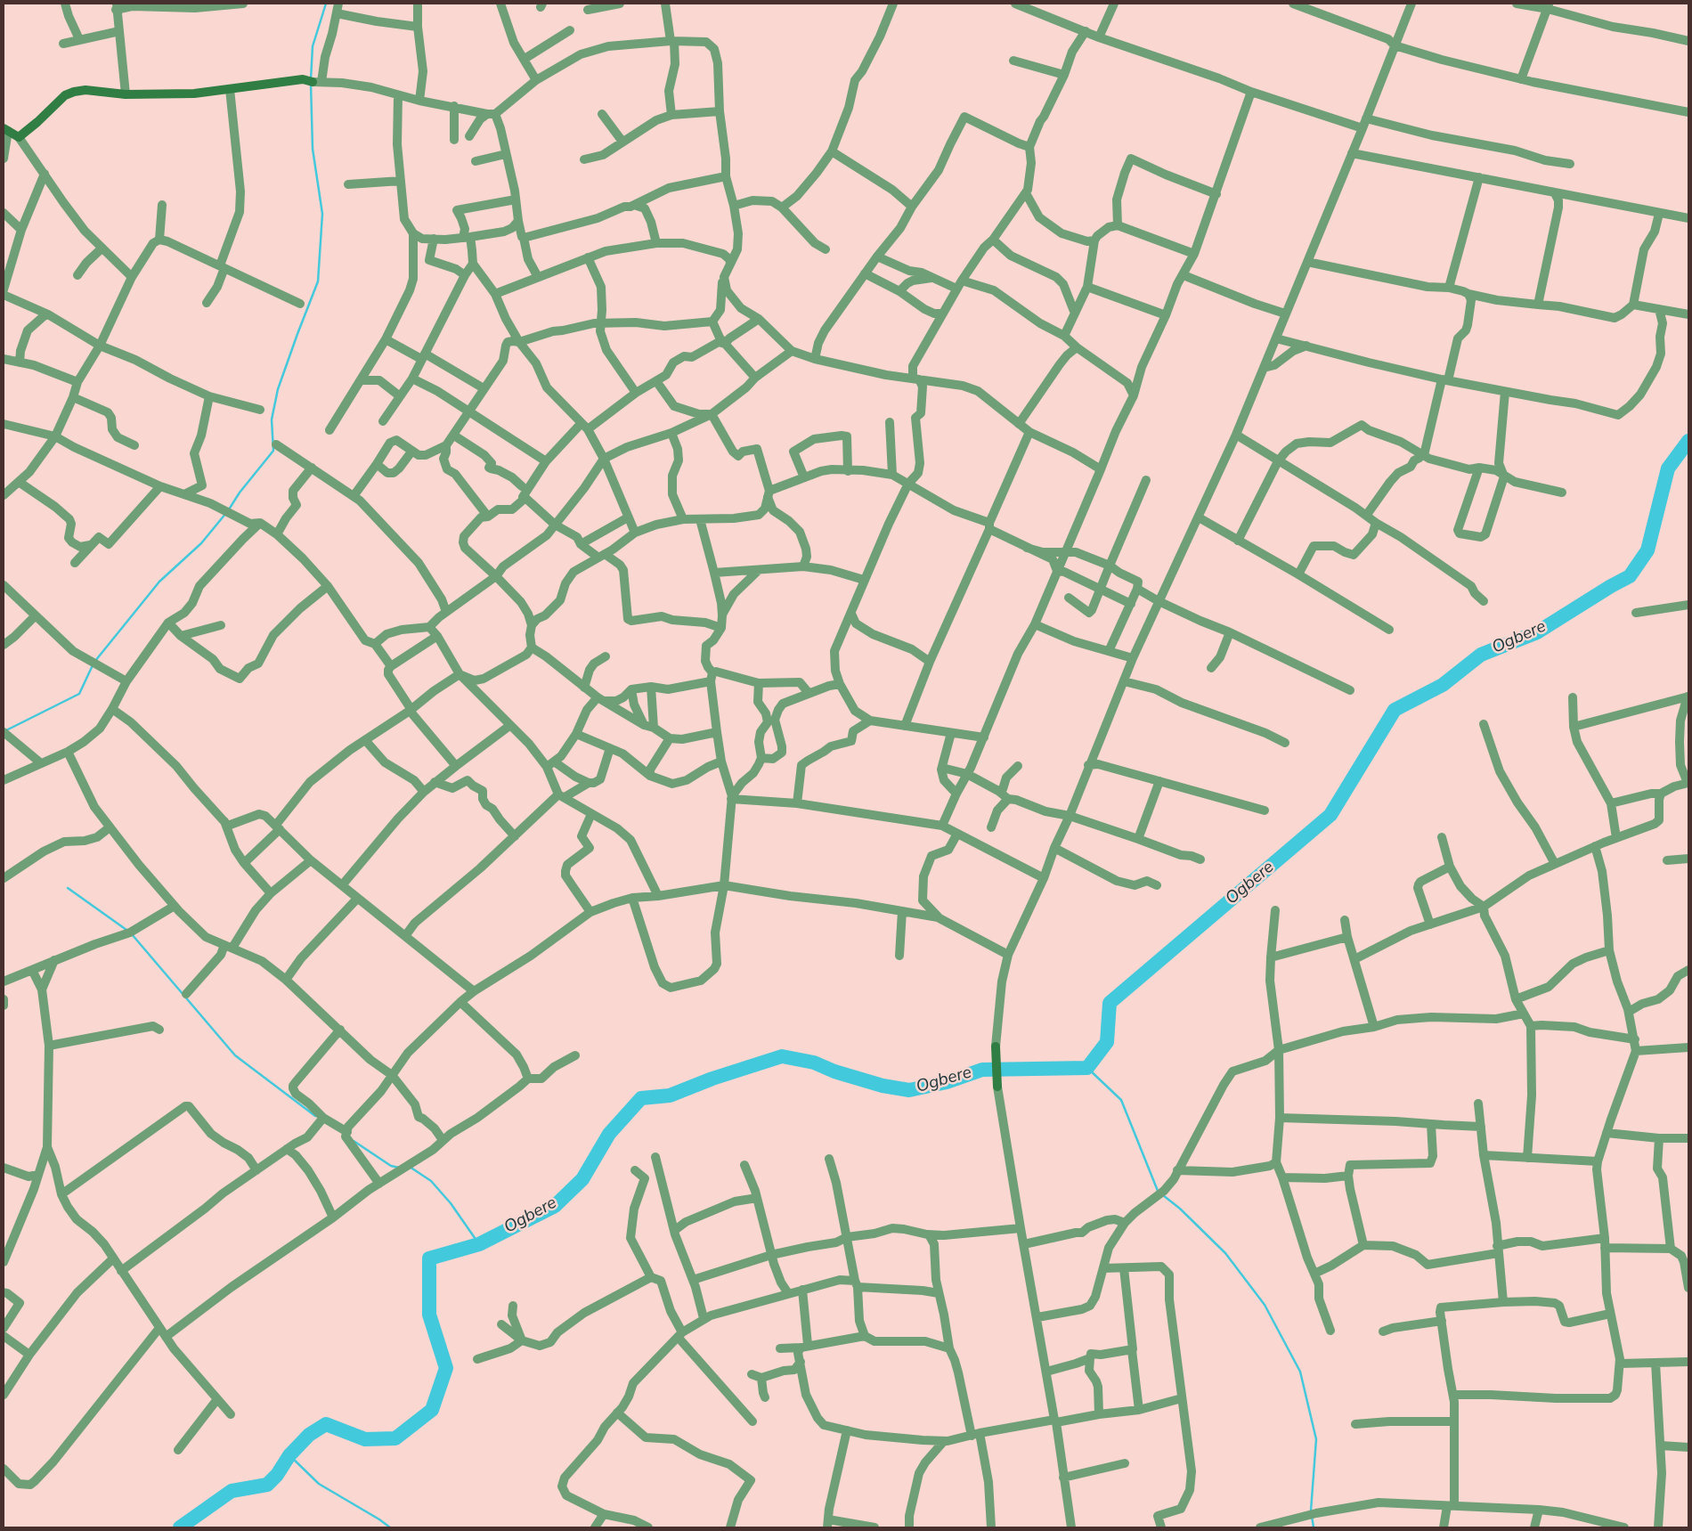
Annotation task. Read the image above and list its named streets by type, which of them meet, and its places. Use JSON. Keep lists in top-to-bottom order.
{
  "water": ["Ogbere"]
}
